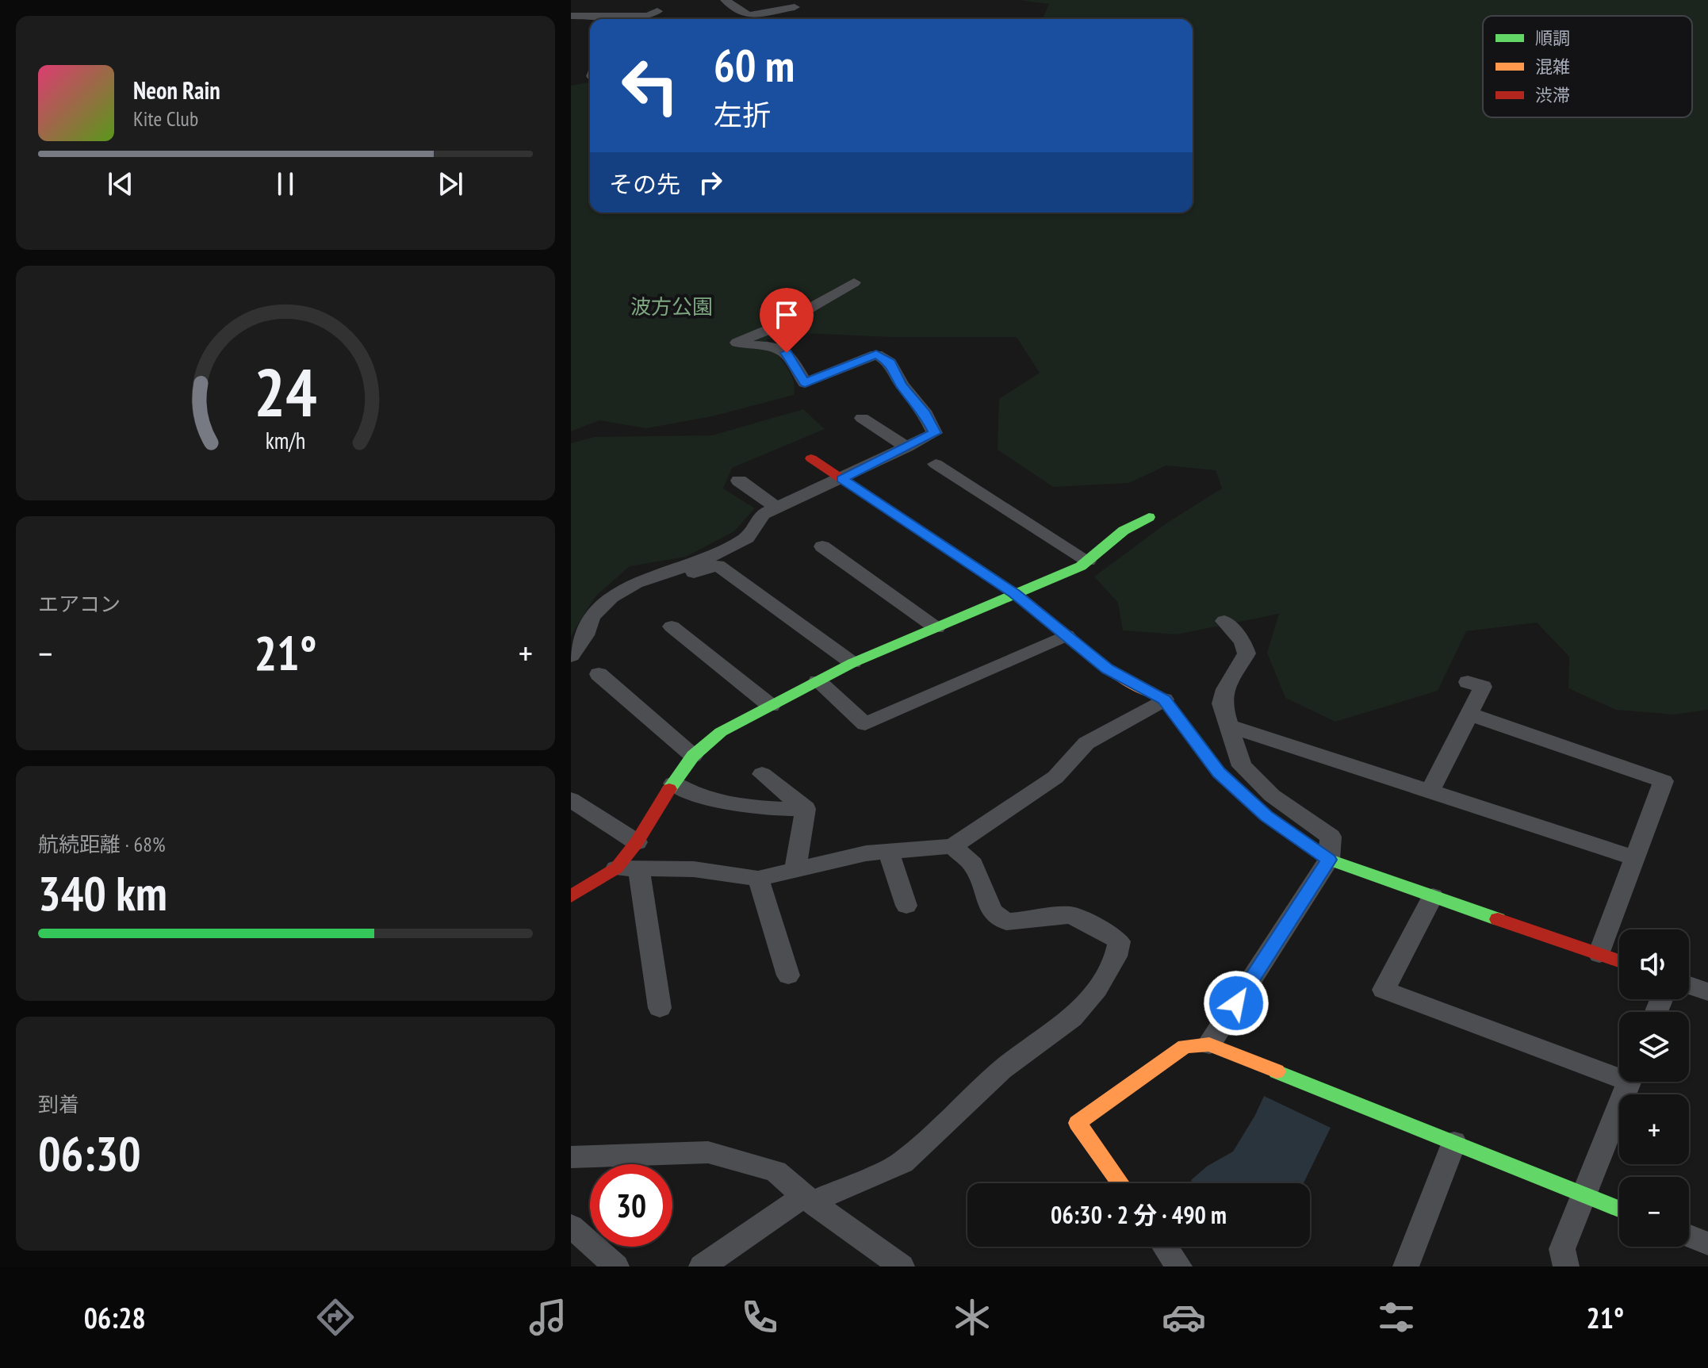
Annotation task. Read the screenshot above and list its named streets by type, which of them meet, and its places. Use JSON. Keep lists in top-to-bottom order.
{
  "parks": ["波方公園"],
  "legend": ["順調", "混雑", "渋滞"],
  "page": {
    "turn": ["60 m", "左折"],
    "song": ["Neon Rain", "Kite Club"],
    "then": "その先",
    "tile": [
      "エアコン",
      ["航続距離 · 68%", "340 km"],
      ["到着", "06:30"]
    ],
    "heat": ["−", "21°", "+"],
    "map_buttons": ["+", "−"],
    "limit": "30",
    "trip": "06:30 · 2 分 · 490 m",
    "tabs": ["06:28", "21°"],
    "gauge": ["24", "km/h"]
  }
}
